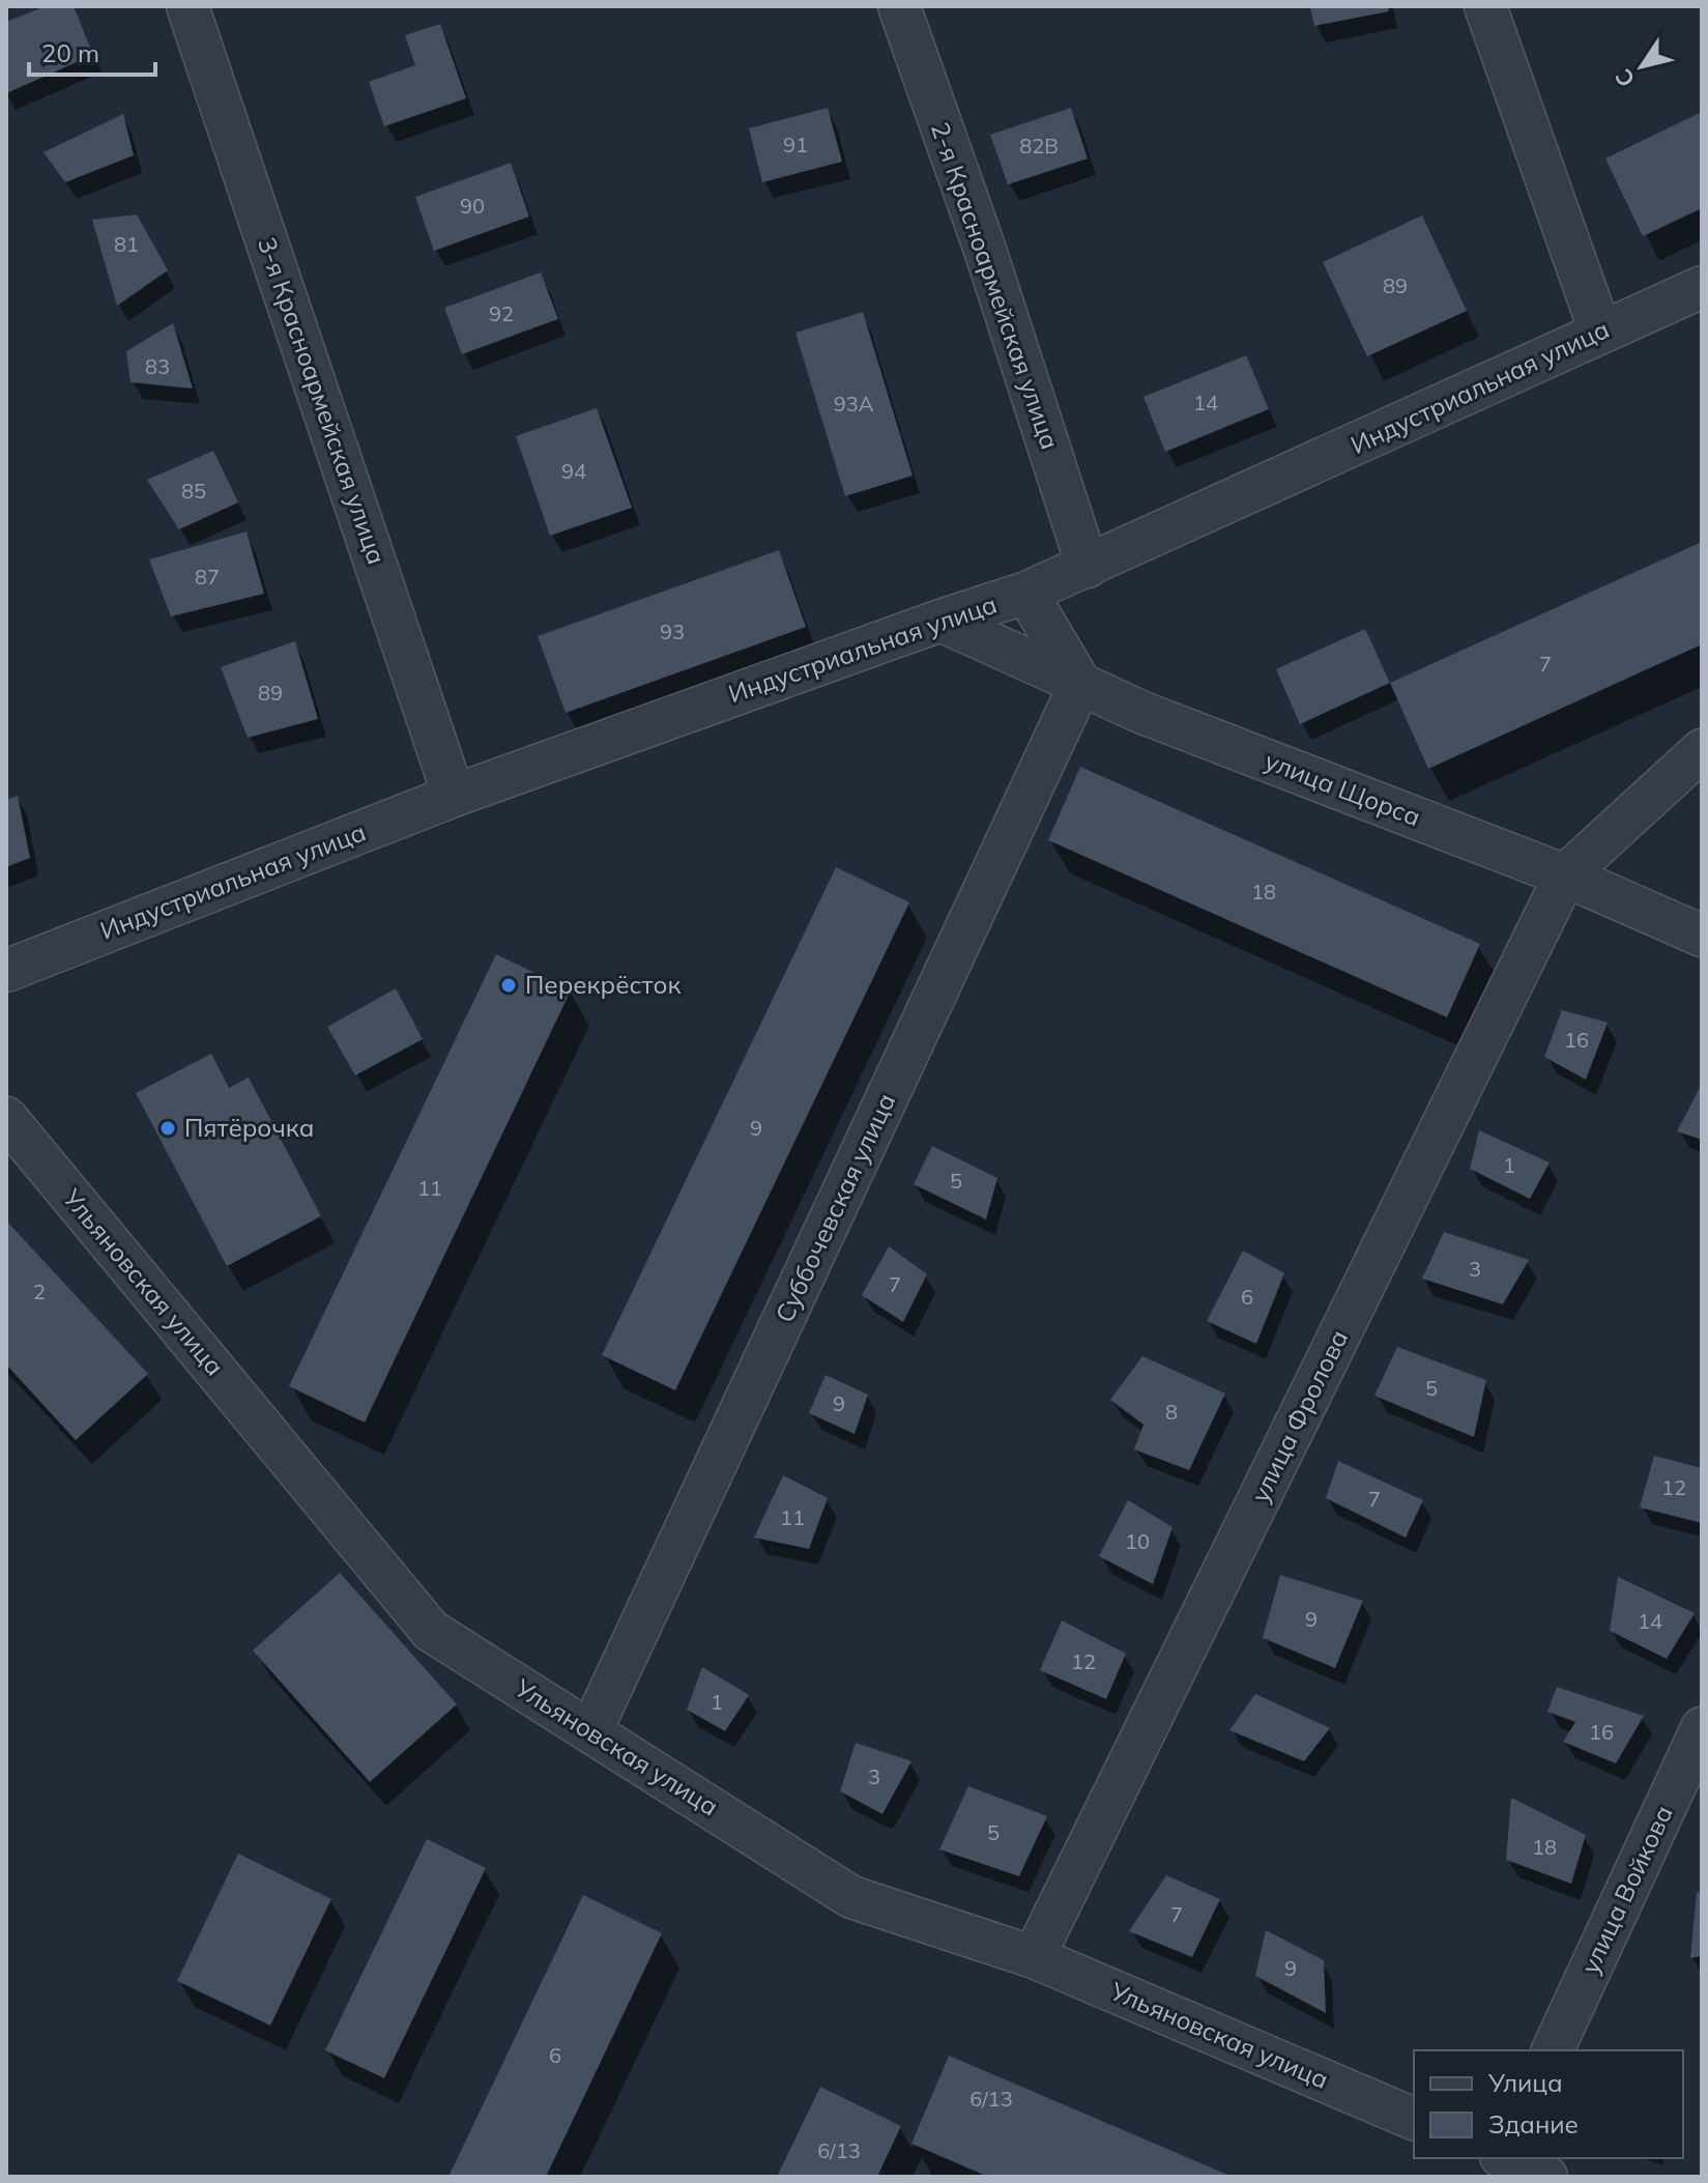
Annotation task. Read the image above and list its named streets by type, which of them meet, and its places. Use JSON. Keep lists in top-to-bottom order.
{
  "streets": {
    "street": [
      "2-я Красноармейская улица",
      "Индустриальная улица",
      "3-я Красноармейская улица",
      "улица Щорса",
      "Суббочевская улица",
      "Ульяновская улица",
      "улица Фролова",
      "улица Войкова"
    ]
  },
  "crossings": [
    ["2-я Красноармейская улица", "Индустриальная улица"],
    ["Индустриальная улица", "3-я Красноармейская улица"],
    ["Индустриальная улица", "улица Щорса"],
    ["улица Щорса", "Суббочевская улица"],
    ["улица Щорса", "улица Фролова"],
    ["Суббочевская улица", "Ульяновская улица"],
    ["Ульяновская улица", "улица Фролова"]
  ],
  "places": ["Перекрёсток", "Пятёрочка"],
  "house_numbers": [
    "91",
    "82В",
    "90",
    "81",
    "89",
    "92",
    "83",
    "14",
    "93А",
    "94",
    "85",
    "87",
    "93",
    "7",
    "89",
    "18",
    "16",
    "9",
    "1",
    "5",
    "11",
    "3",
    "7",
    "2",
    "6",
    "5",
    "9",
    "8",
    "12",
    "7",
    "11",
    "10",
    "9",
    "14",
    "12",
    "1",
    "16",
    "3",
    "5",
    "18",
    "7",
    "9",
    "6",
    "6/13",
    "6/13"
  ],
  "legend": ["Улица", "Здание"],
  "scale_bar": "20 m",
  "north": "bottom left"
}
